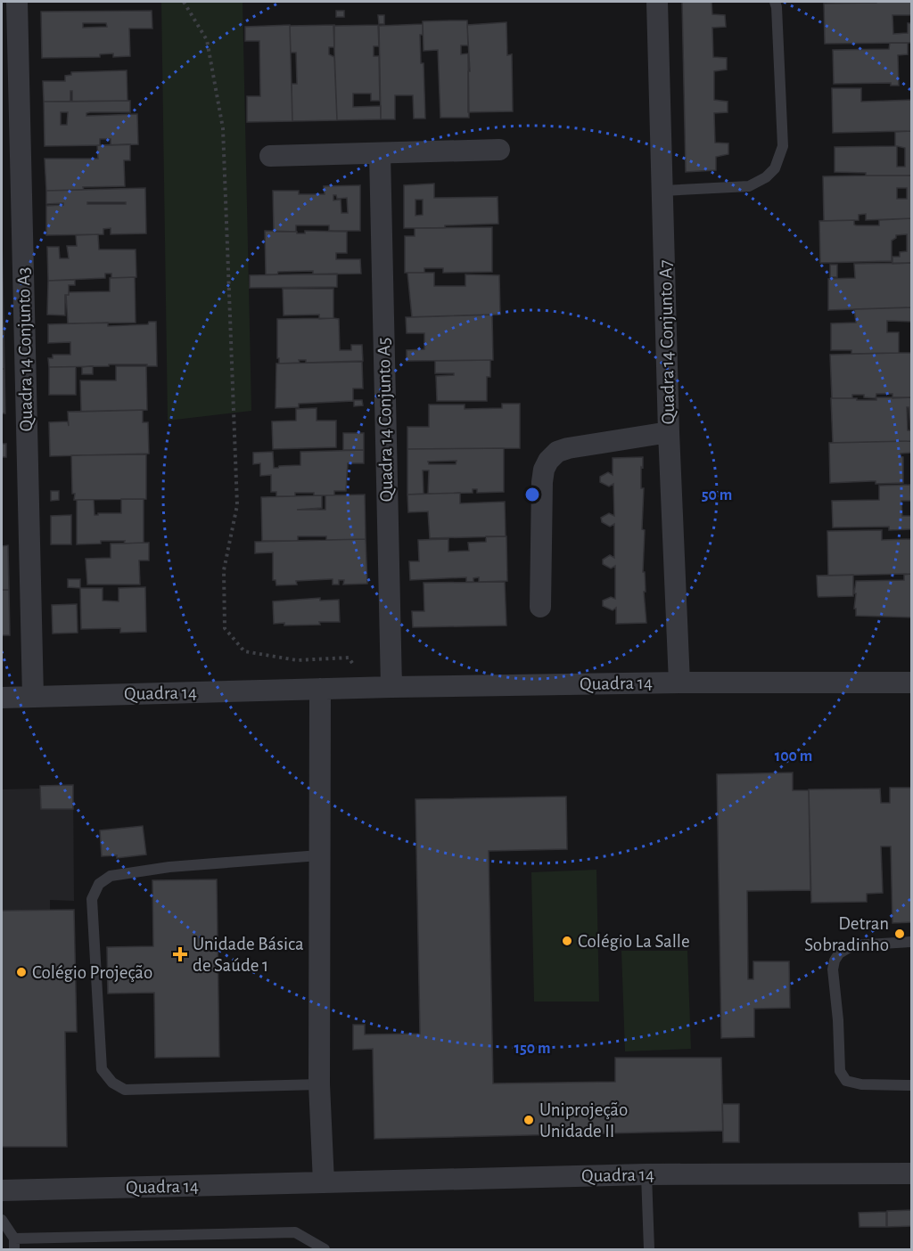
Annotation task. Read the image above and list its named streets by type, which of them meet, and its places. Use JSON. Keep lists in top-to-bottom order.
{
  "streets": {
    "street": [
      "Quadra 14 Conjunto A7",
      "Quadra 14 Conjunto A3",
      "Quadra 14 Conjunto A5",
      "Quadra 14"
    ]
  },
  "crossings": [
    ["Quadra 14 Conjunto A7", "Quadra 14"],
    ["Quadra 14 Conjunto A3", "Quadra 14"],
    ["Quadra 14 Conjunto A5", "Quadra 14"]
  ],
  "places": {
    "other": [
      "Detran Sobradinho",
      "Colégio La Salle",
      "Colégio Projeção",
      "Uniprojeção Unidade II"
    ],
    "health": ["Unidade Básica de Saúde 1"]
  },
  "rings": ["50 m", "100 m", "150 m"]
}
